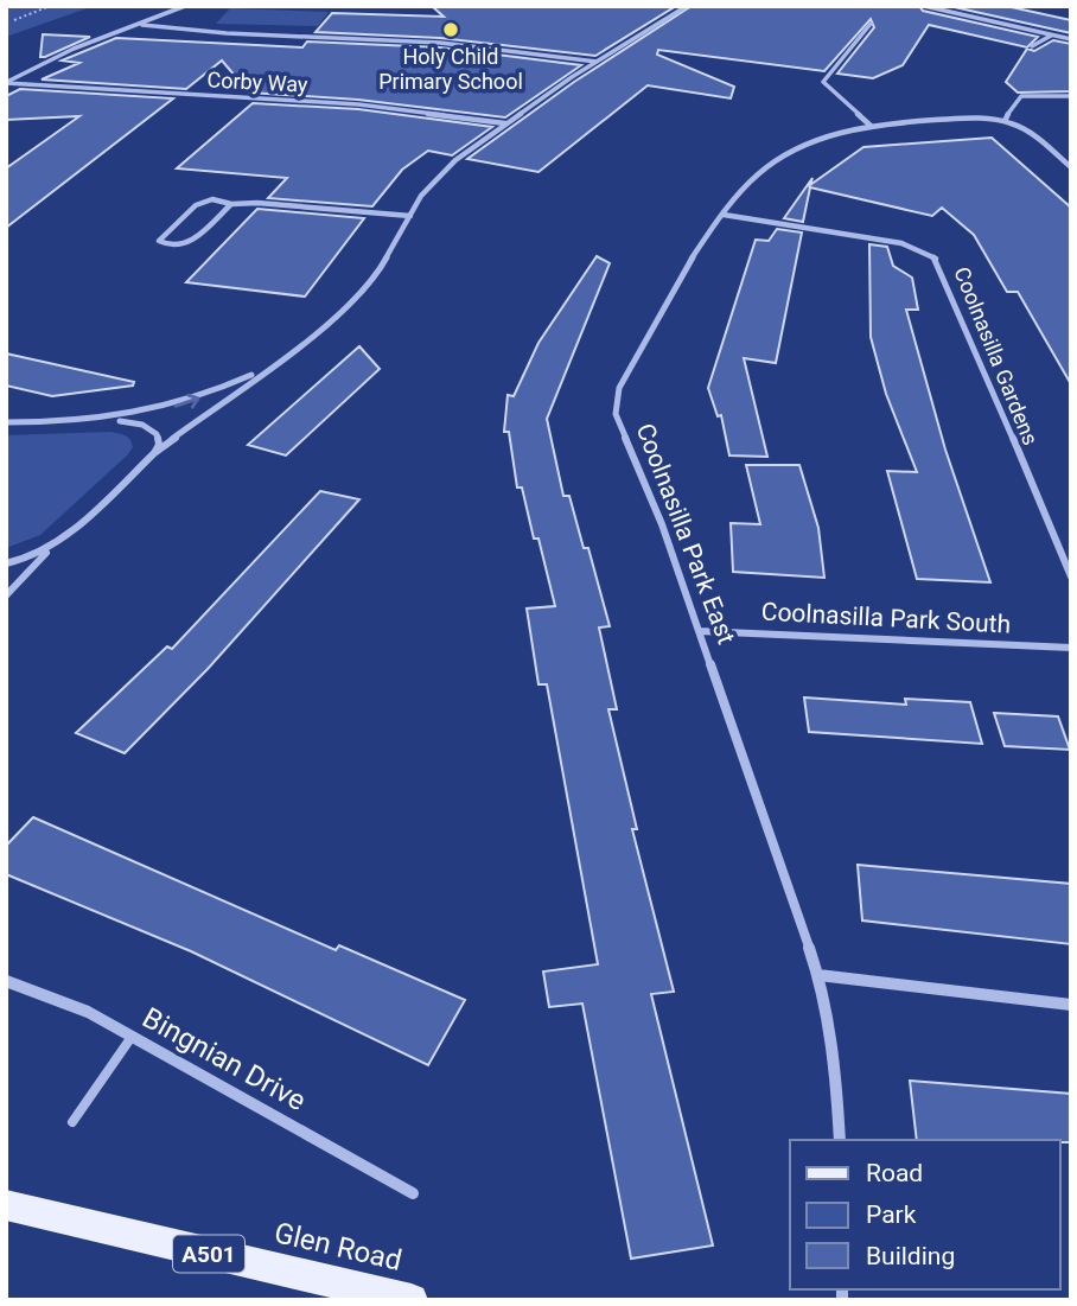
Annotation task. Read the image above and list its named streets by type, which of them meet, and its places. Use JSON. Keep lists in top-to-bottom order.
{
  "streets": {
    "main road": ["Glen Road", "A501"],
    "street": [
      "Corby Way",
      "Coolnasilla Gardens",
      "Coolnasilla Park East",
      "Coolnasilla Park South",
      "Bingnian Drive"
    ]
  },
  "crossings": [
    ["Coolnasilla Gardens", "Coolnasilla Park East"],
    ["Coolnasilla Park East", "Coolnasilla Park South"]
  ],
  "places": ["Holy Child Primary School"],
  "legend": ["Road", "Park", "Building"]
}
